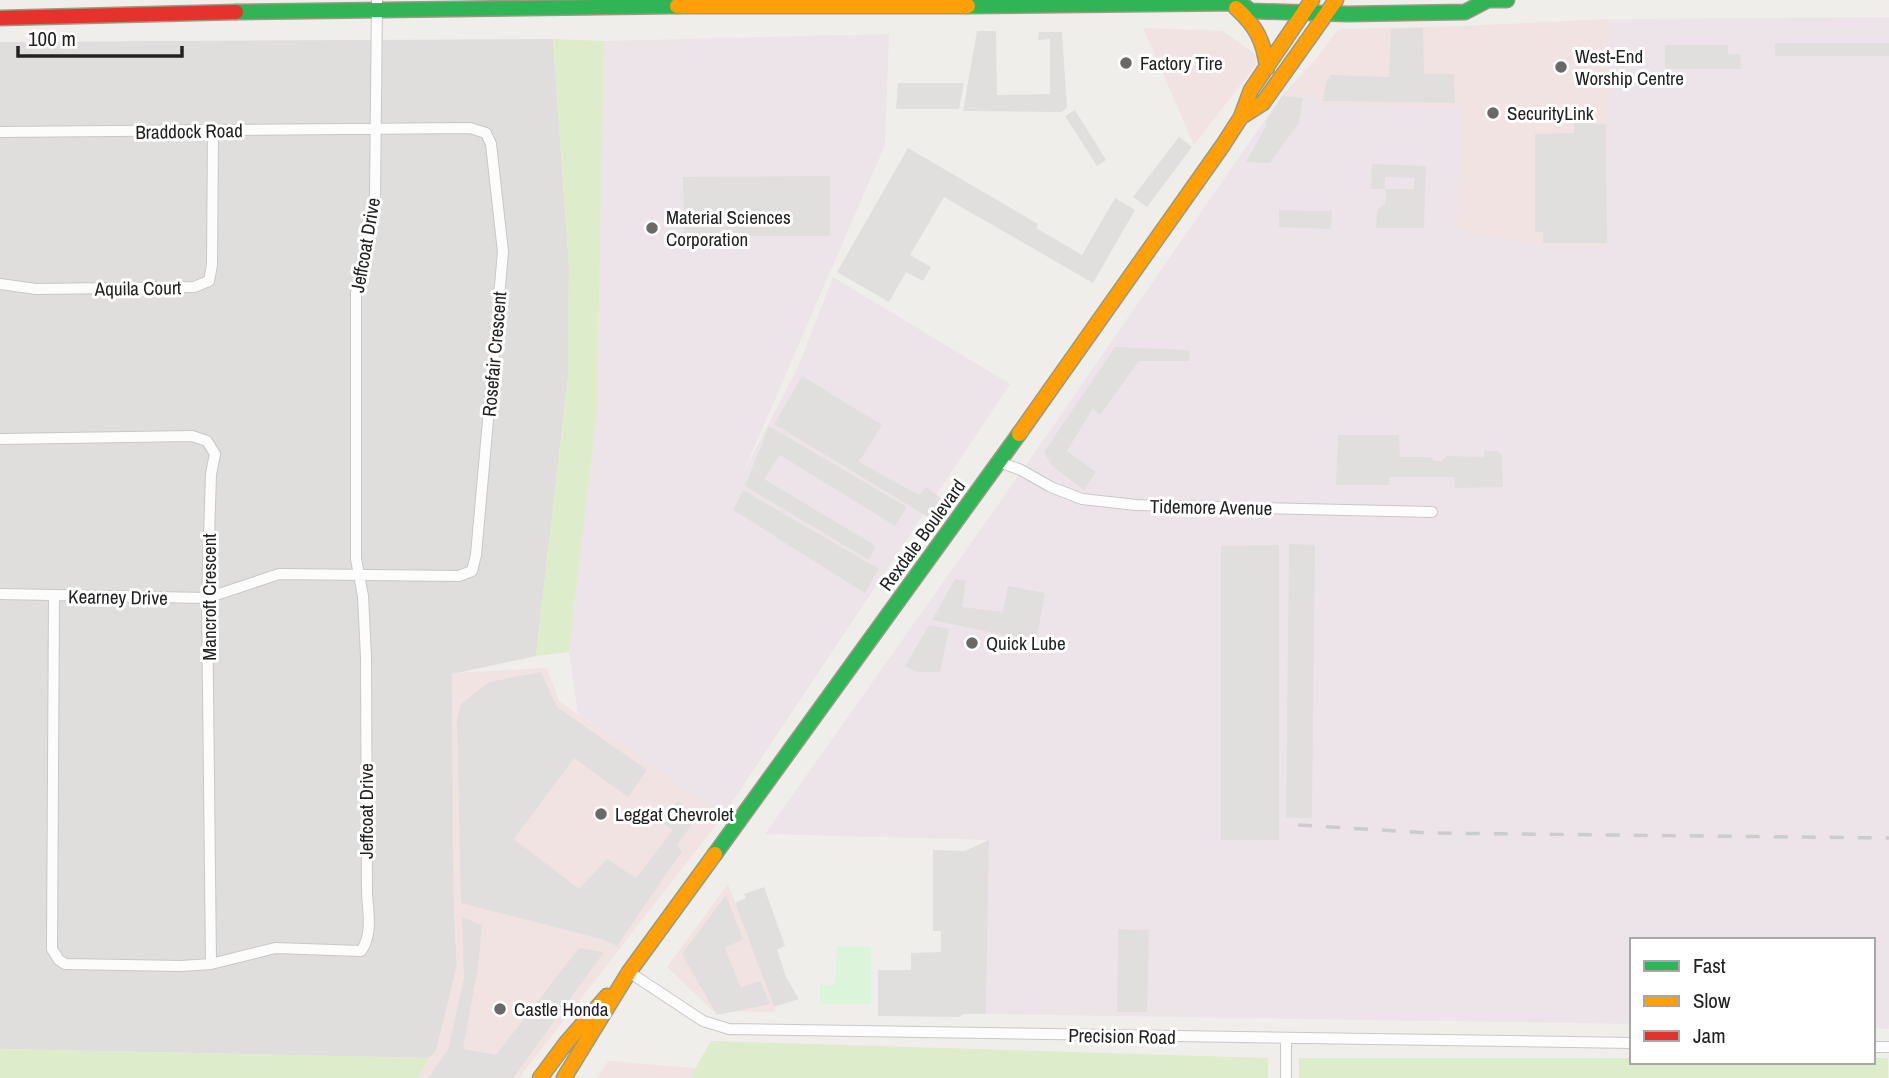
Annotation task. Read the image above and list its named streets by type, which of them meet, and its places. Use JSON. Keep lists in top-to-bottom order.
{
  "streets": {
    "main road": ["Rexdale Boulevard"],
    "street": [
      "Braddock Road",
      "Jeffcoat Drive",
      "Aquila Court",
      "Rosefair Crescent",
      "Tidemore Avenue",
      "Kearney Drive",
      "Mancroft Crescent",
      "Precision Road"
    ]
  },
  "crossings": [
    ["Braddock Road", "Jeffcoat Drive"],
    ["Braddock Road", "Aquila Court"],
    ["Braddock Road", "Rosefair Crescent"],
    ["Jeffcoat Drive", "Rosefair Crescent"],
    ["Jeffcoat Drive", "Kearney Drive"],
    ["Jeffcoat Drive", "Mancroft Crescent"],
    ["Rosefair Crescent", "Kearney Drive"],
    ["Tidemore Avenue", "Rexdale Boulevard"],
    ["Rexdale Boulevard", "Precision Road"],
    ["Kearney Drive", "Mancroft Crescent"]
  ],
  "places": [
    "Factory Tire",
    "West-End Worship Centre",
    "SecurityLink",
    "Material Sciences Corporation",
    "Quick Lube",
    "Leggat Chevrolet",
    "Castle Honda"
  ],
  "legend": ["Fast", "Slow", "Jam"],
  "scale_bar": "100 m"
}
